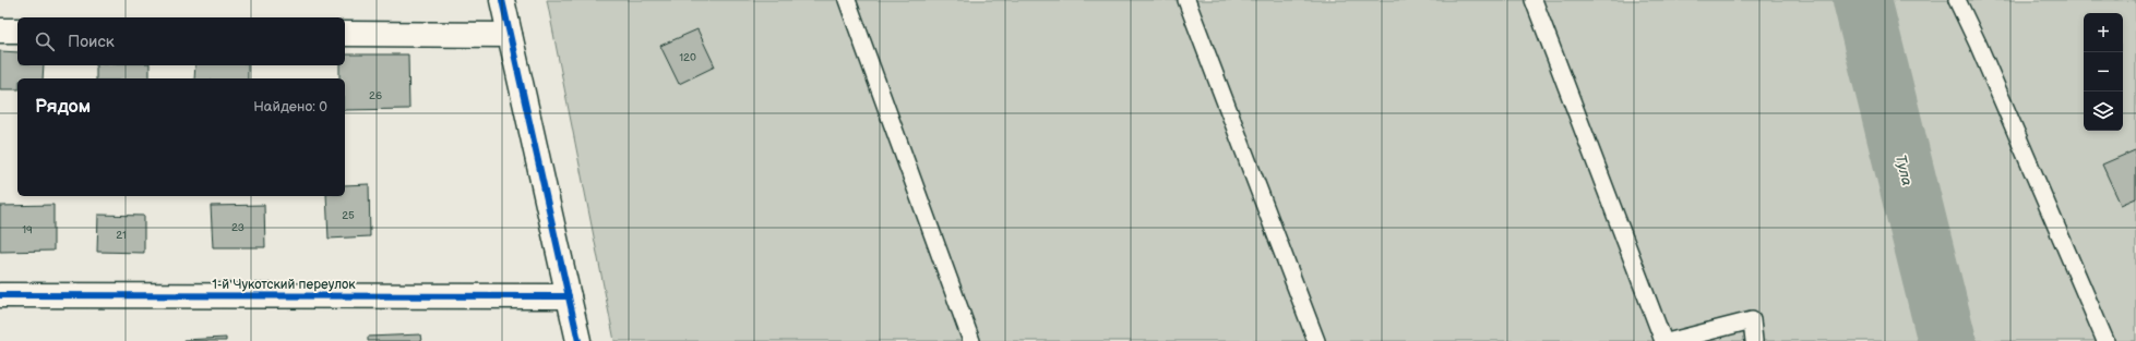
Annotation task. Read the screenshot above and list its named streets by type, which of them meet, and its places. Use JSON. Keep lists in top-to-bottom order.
{
  "streets": {
    "street": ["1-й Чукотский переулок"]
  },
  "water": ["Тула"],
  "house_numbers": [
    "120",
    "26",
    "25",
    "23",
    "19",
    "21"
  ],
  "page": {
    "map_buttons": ["+", "−"],
    "search": "Поиск",
    "heading": ["Рядом", "Найдено: 0"]
  }
}
